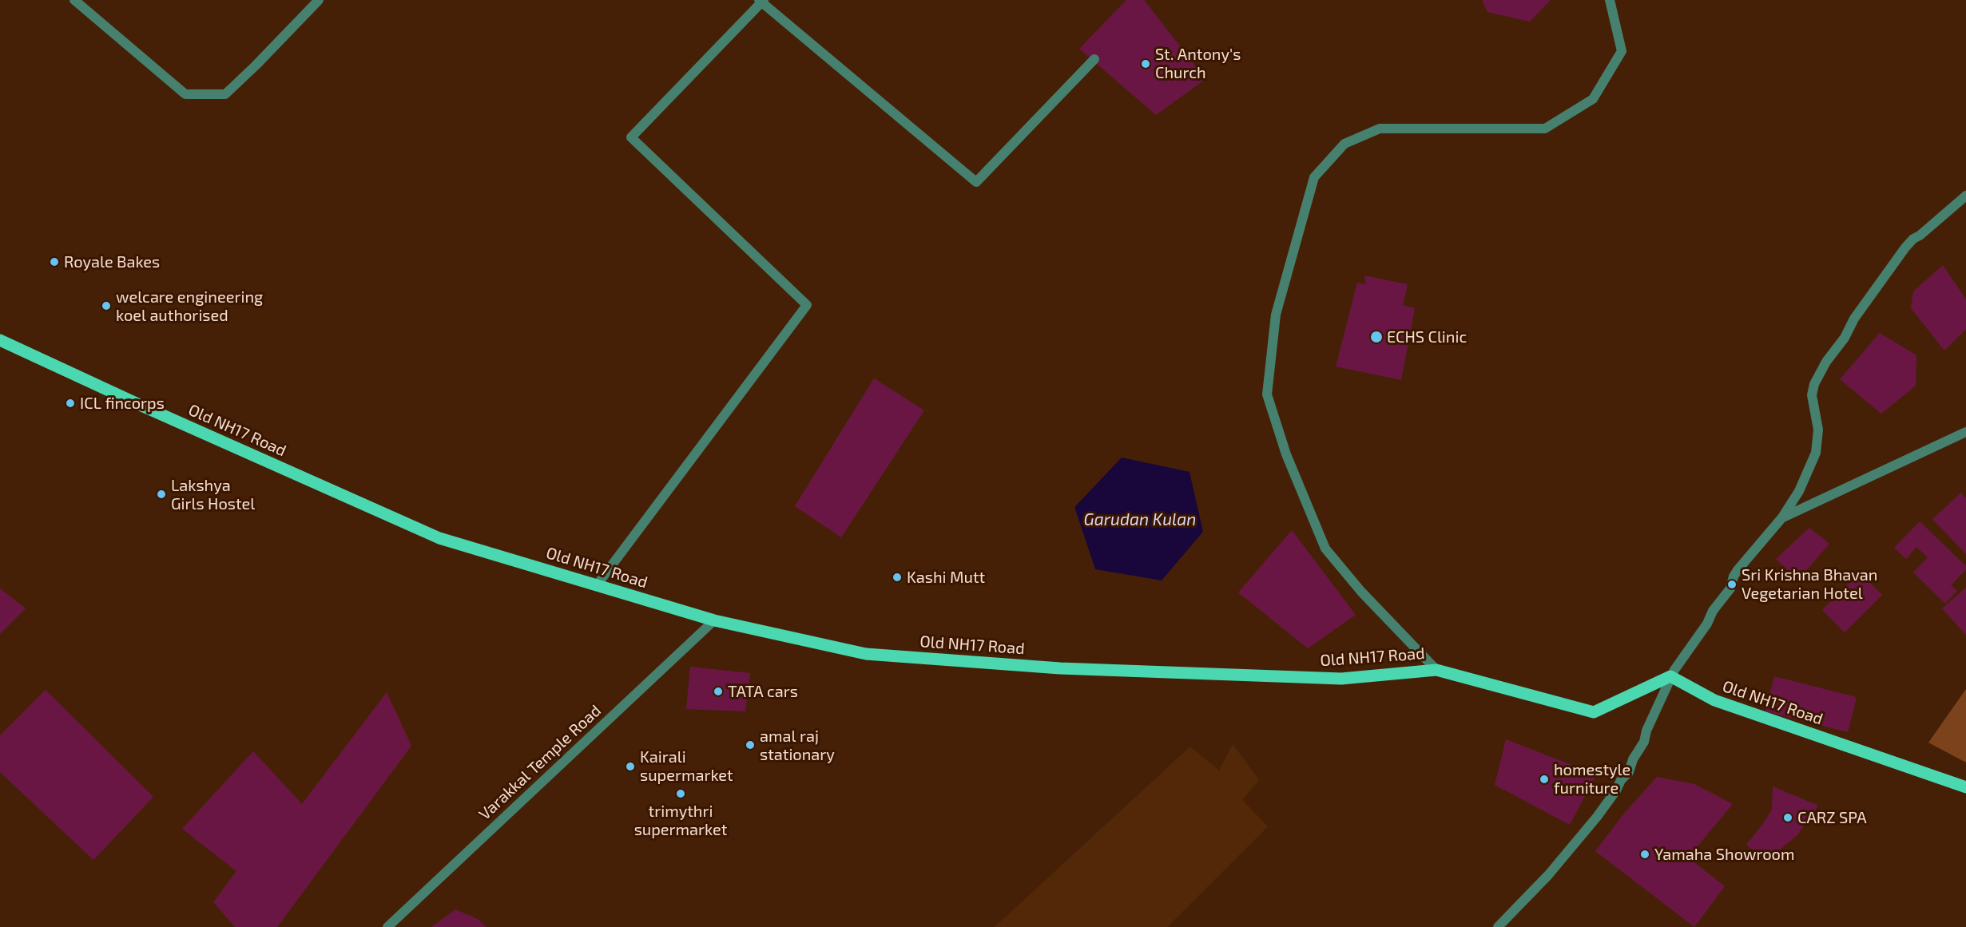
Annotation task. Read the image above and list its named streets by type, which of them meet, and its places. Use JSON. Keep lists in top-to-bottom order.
{
  "streets": {
    "main road": ["Old NH17 Road"],
    "street": ["Varakkal Temple Road"]
  },
  "crossings": [
    ["Old NH17 Road", "Varakkal Temple Road"]
  ],
  "water": ["Garudan Kulan"],
  "places": [
    "St. Antony's Church",
    "Royale Bakes",
    "welcare engineering koel authorised",
    "ECHS Clinic",
    "ICL fincorps",
    "Lakshya Girls Hostel",
    "Kashi Mutt",
    "Sri Krishna Bhavan Vegetarian Hotel",
    "TATA cars",
    "amal raj stationary",
    "Kairali supermarket",
    "homestyle furniture",
    "trimythri supermarket",
    "CARZ SPA",
    "Yamaha Showroom"
  ]
}
